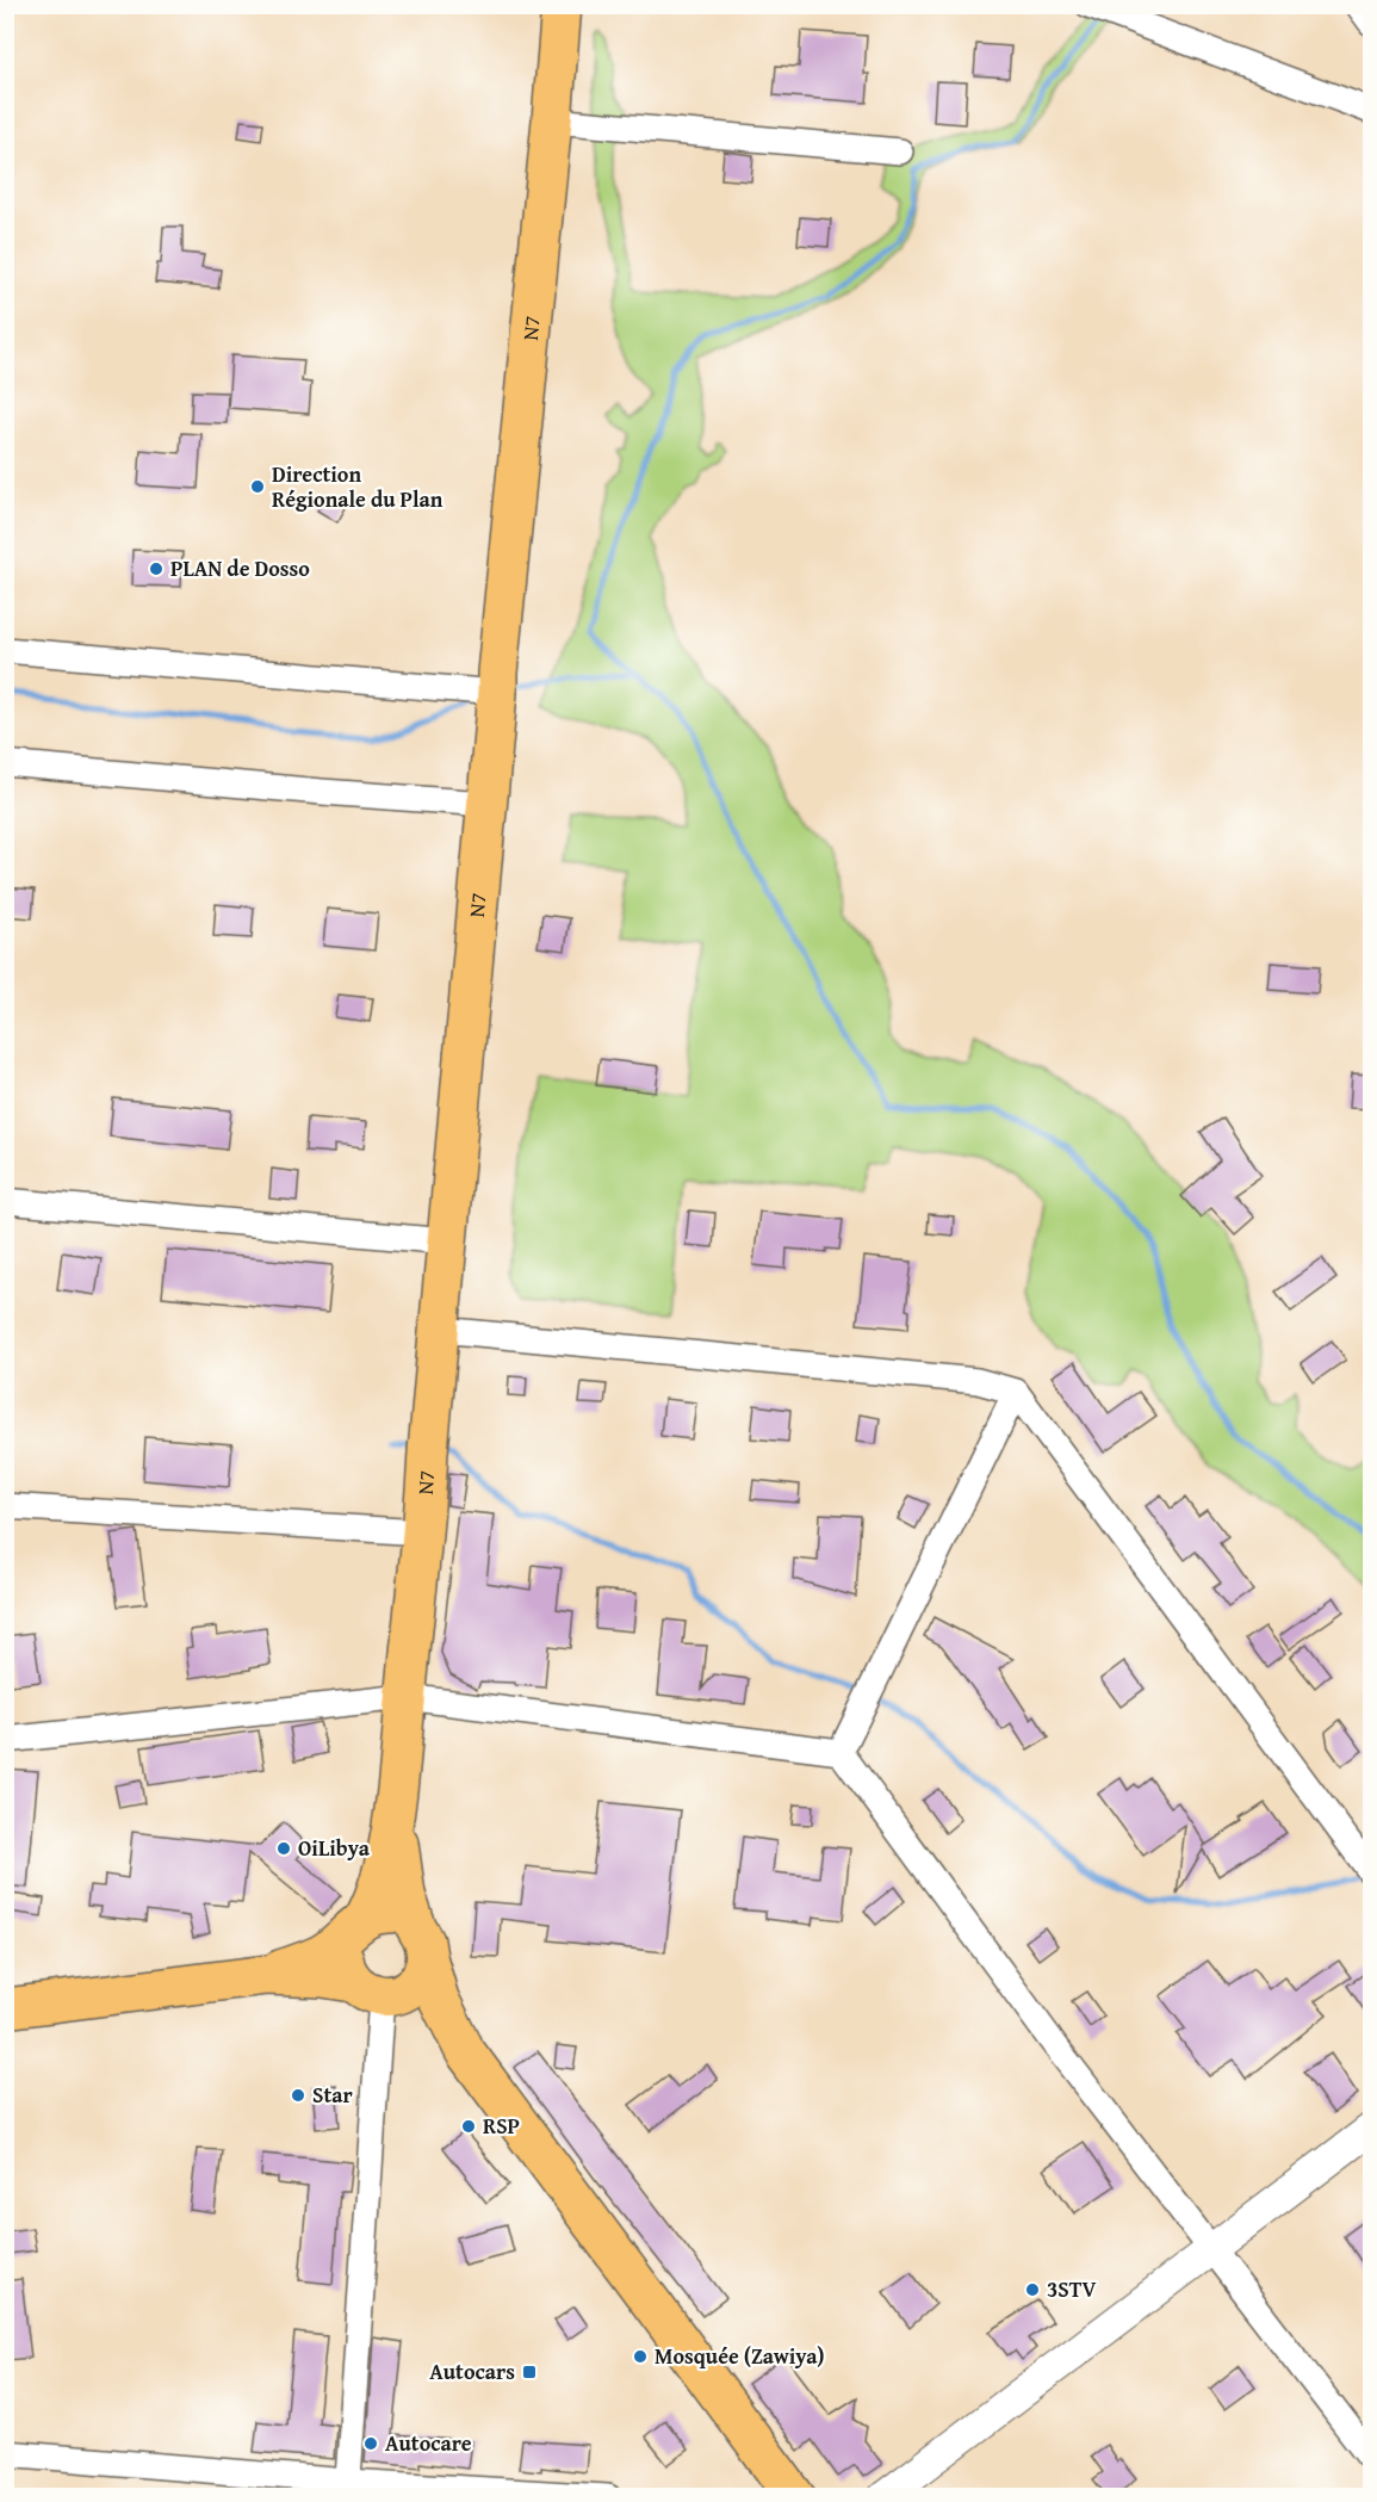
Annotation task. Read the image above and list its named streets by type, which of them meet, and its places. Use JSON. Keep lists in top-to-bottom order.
{
  "streets": {
    "main road": ["N7"]
  },
  "places": {
    "other": [
      "Direction Régionale du Plan",
      "PLAN de Dosso",
      "OiLibya",
      "Star",
      "RSP",
      "3STV",
      "Mosquée (Zawiya)",
      "Autocare"
    ],
    "transit": ["Autocars"]
  }
}
